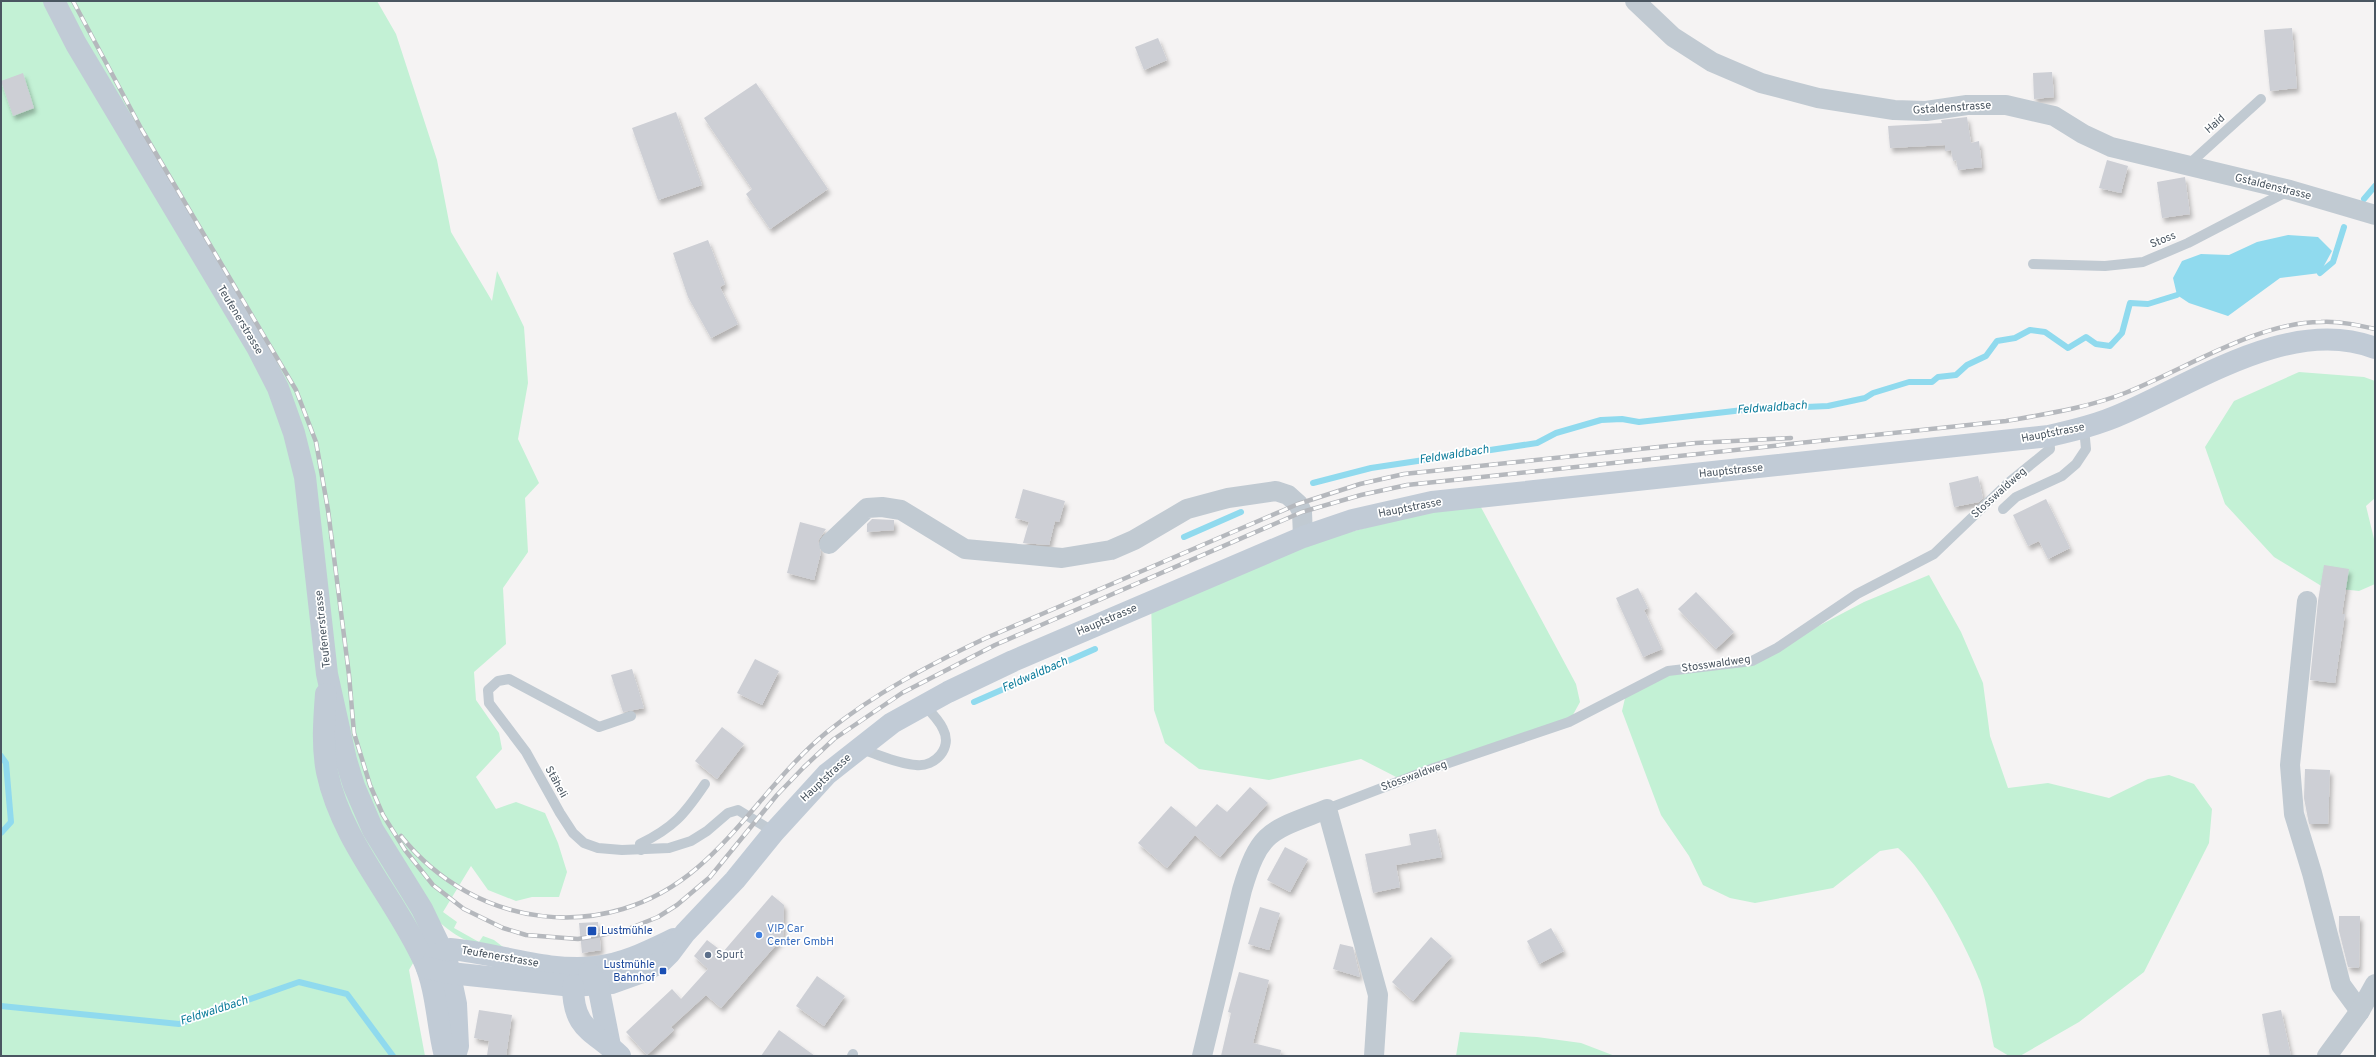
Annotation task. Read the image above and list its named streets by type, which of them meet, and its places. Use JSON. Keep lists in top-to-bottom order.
{
  "streets": {
    "street": [
      "Gstaldenstrasse",
      "Teufenerstrasse",
      "Hauptstrasse",
      "Stosswaldweg"
    ],
    "lane": ["Haid", "Stoss", "Stäheli"]
  },
  "crossings": [
    ["Gstaldenstrasse", "Haid"],
    ["Gstaldenstrasse", "Stoss"],
    ["Teufenerstrasse", "Hauptstrasse"],
    ["Hauptstrasse", "Stosswaldweg"],
    ["Hauptstrasse", "Stäheli"]
  ],
  "water": ["Feldwaldbach"],
  "places": {
    "transit": ["Lustmühle", "Lustmühle Bahnhof"],
    "other": ["VIP Car Center GmbH", "Spurt"]
  }
}
